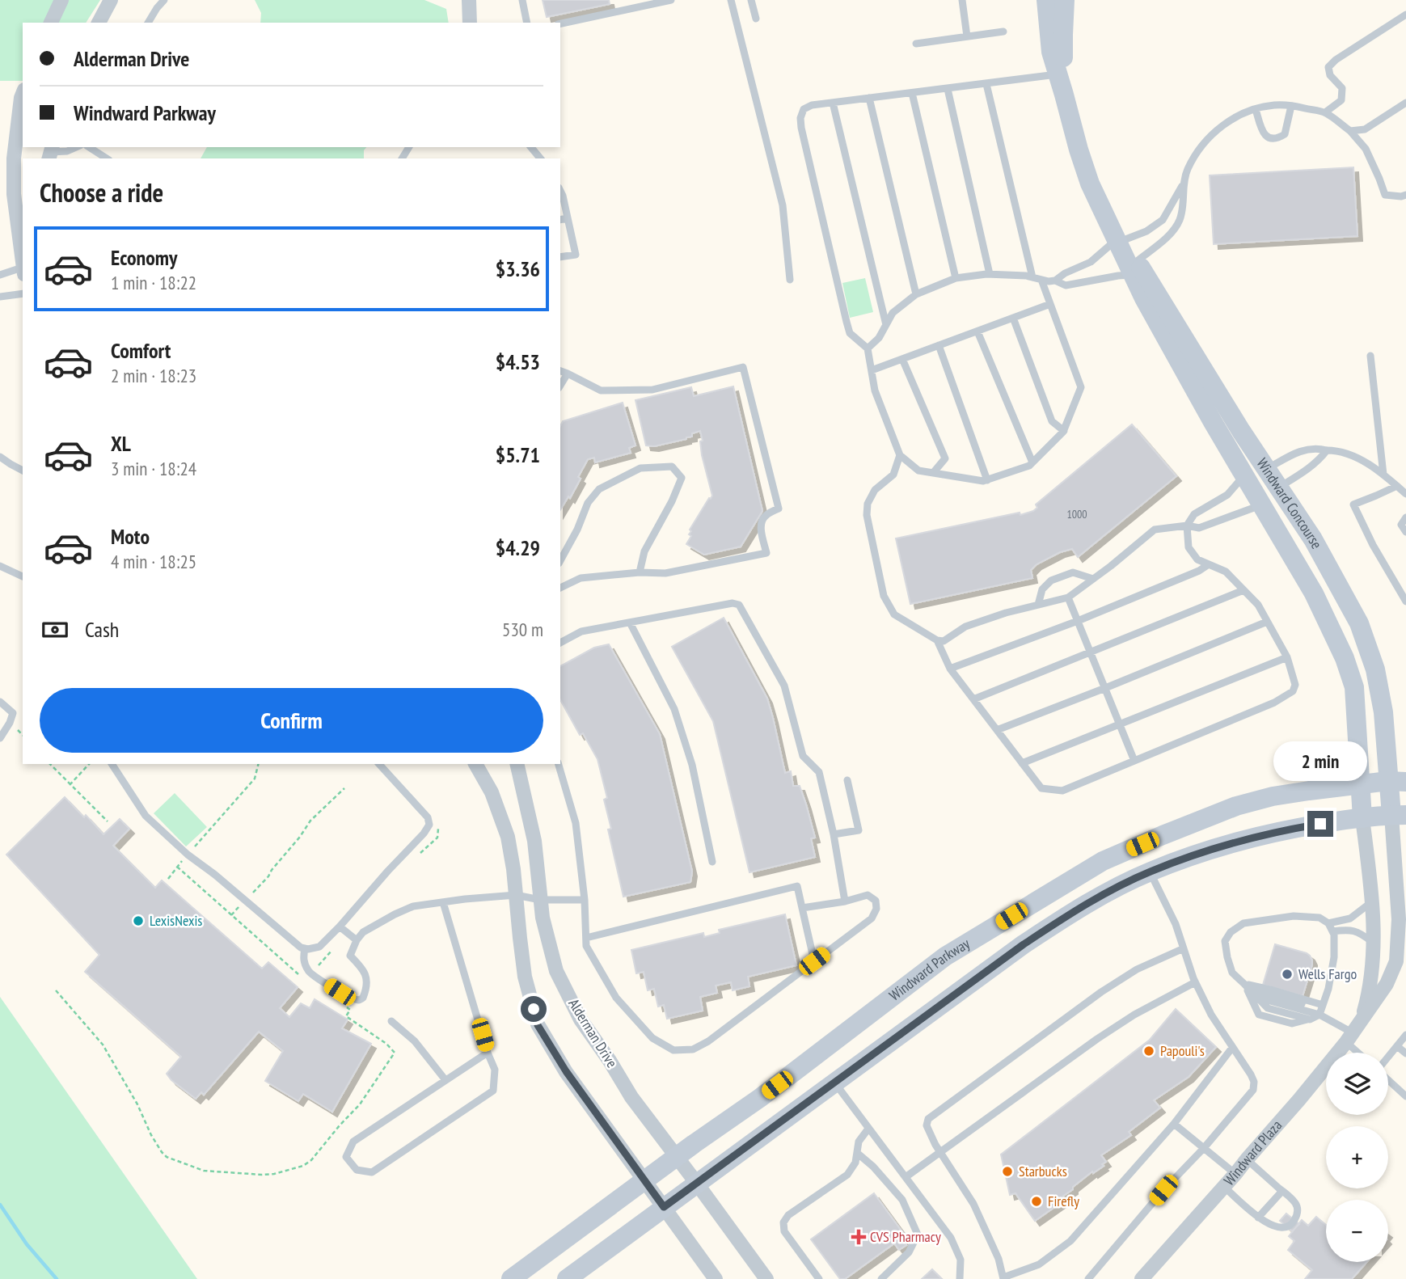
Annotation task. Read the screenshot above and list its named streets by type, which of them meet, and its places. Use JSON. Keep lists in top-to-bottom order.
{
  "streets": {
    "main road": ["Windward Concourse", "Windward Parkway", "Windward Plaza"],
    "street": ["Alderman Drive"]
  },
  "crossings": [
    ["Windward Concourse", "Windward Parkway"],
    ["Windward Concourse", "Windward Plaza"],
    ["Windward Parkway", "Alderman Drive"],
    ["Windward Parkway", "Windward Plaza"]
  ],
  "places": {
    "other": [
      "LexisNexis",
      "Wells Fargo",
      "Papouli's",
      "Starbucks",
      "Firefly"
    ],
    "health": ["CVS Pharmacy"]
  },
  "house_numbers": ["1000"],
  "page": {
    "banner": ["Alderman Drive", "Windward Parkway"],
    "heading": "Choose a ride",
    "list": [
      {
        "name": "Economy",
        "note": "1 min · 18:22",
        "value": "$3.36"
      },
      {
        "name": "Comfort",
        "note": "2 min · 18:23",
        "value": "$4.53"
      },
      {
        "name": "XL",
        "note": "3 min · 18:24",
        "value": "$5.71"
      },
      {
        "name": "Moto",
        "note": "4 min · 18:25",
        "value": "$4.29"
      }
    ],
    "pay": ["Cash", "530 m"],
    "buttons": "Confirm",
    "bubble": "2 min",
    "map_buttons": ["+", "−"]
  }
}
